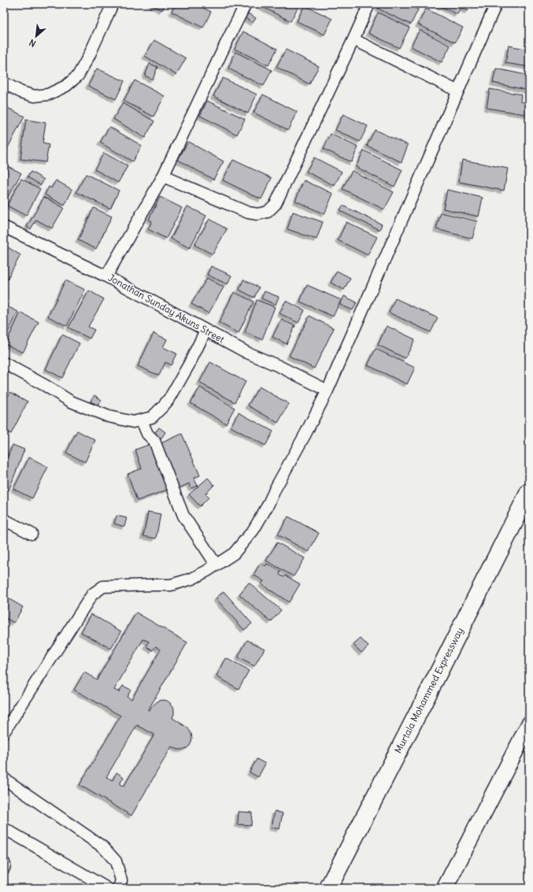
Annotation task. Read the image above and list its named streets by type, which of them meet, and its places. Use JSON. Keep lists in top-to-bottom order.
{
  "streets": {
    "main road": ["Murtala Mohammed Expressway"],
    "street": ["Jonathan Sunday Akuns Street"]
  },
  "north": "bottom left"
}
